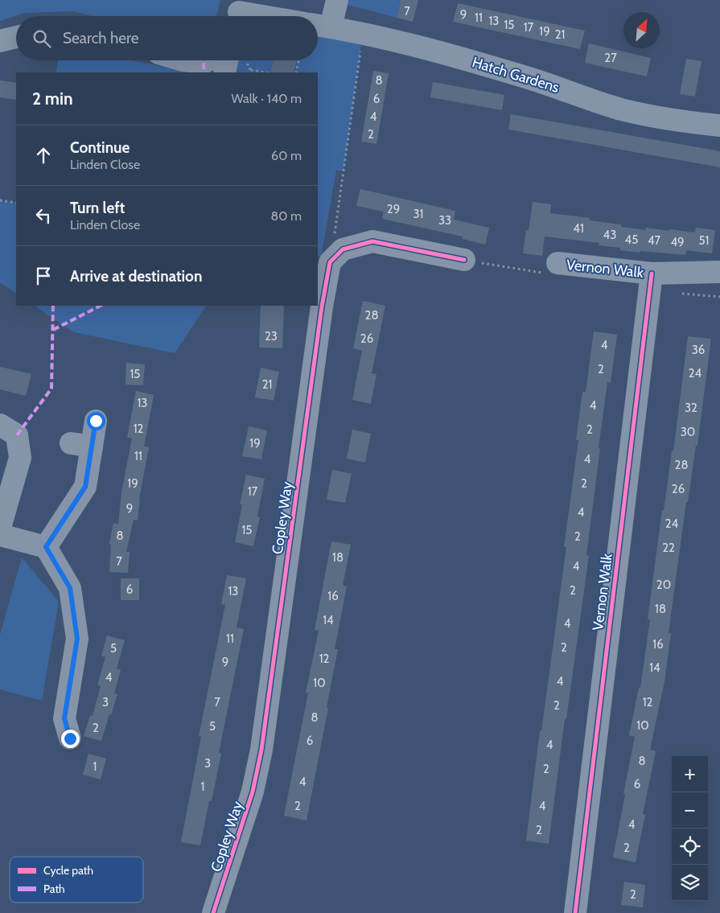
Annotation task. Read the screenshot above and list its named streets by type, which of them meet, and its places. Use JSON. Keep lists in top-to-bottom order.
{
  "streets": {
    "street": ["Hatch Gardens", "Vernon Walk", "Copley Way"]
  },
  "house_numbers": [
    "7",
    "9",
    "11",
    "13",
    "15",
    "17",
    "19",
    "21",
    "27",
    "8",
    "6",
    "4",
    "2",
    "29",
    "31",
    "33",
    "41",
    "43",
    "45",
    "47",
    "51",
    "49",
    "28",
    "23",
    "26",
    "4",
    "36",
    "2",
    "24",
    "15",
    "21",
    "13",
    "4",
    "32",
    "12",
    "2",
    "30",
    "19",
    "11",
    "4",
    "28",
    "19",
    "2",
    "26",
    "17",
    "9",
    "4",
    "24",
    "15",
    "8",
    "2",
    "22",
    "18",
    "7",
    "4",
    "20",
    "6",
    "2",
    "13",
    "16",
    "18",
    "14",
    "4",
    "11",
    "16",
    "2",
    "5",
    "12",
    "9",
    "14",
    "4",
    "4",
    "10",
    "3",
    "7",
    "12",
    "2",
    "8",
    "10",
    "5",
    "2",
    "6",
    "4",
    "8",
    "3",
    "1",
    "2",
    "4",
    "6",
    "1",
    "2",
    "4",
    "4",
    "2",
    "2",
    "2"
  ],
  "legend": ["Cycle path", "Path"],
  "north": "top right",
  "page": {
    "search": "Search here",
    "heading": ["2 min", "Walk · 140 m"],
    "list": [
      ["Continue", "Linden Close", "60 m"],
      ["Turn left", "Linden Close", "80 m"],
      "Arrive at destination"
    ],
    "map_buttons": ["+", "−"]
  }
}
